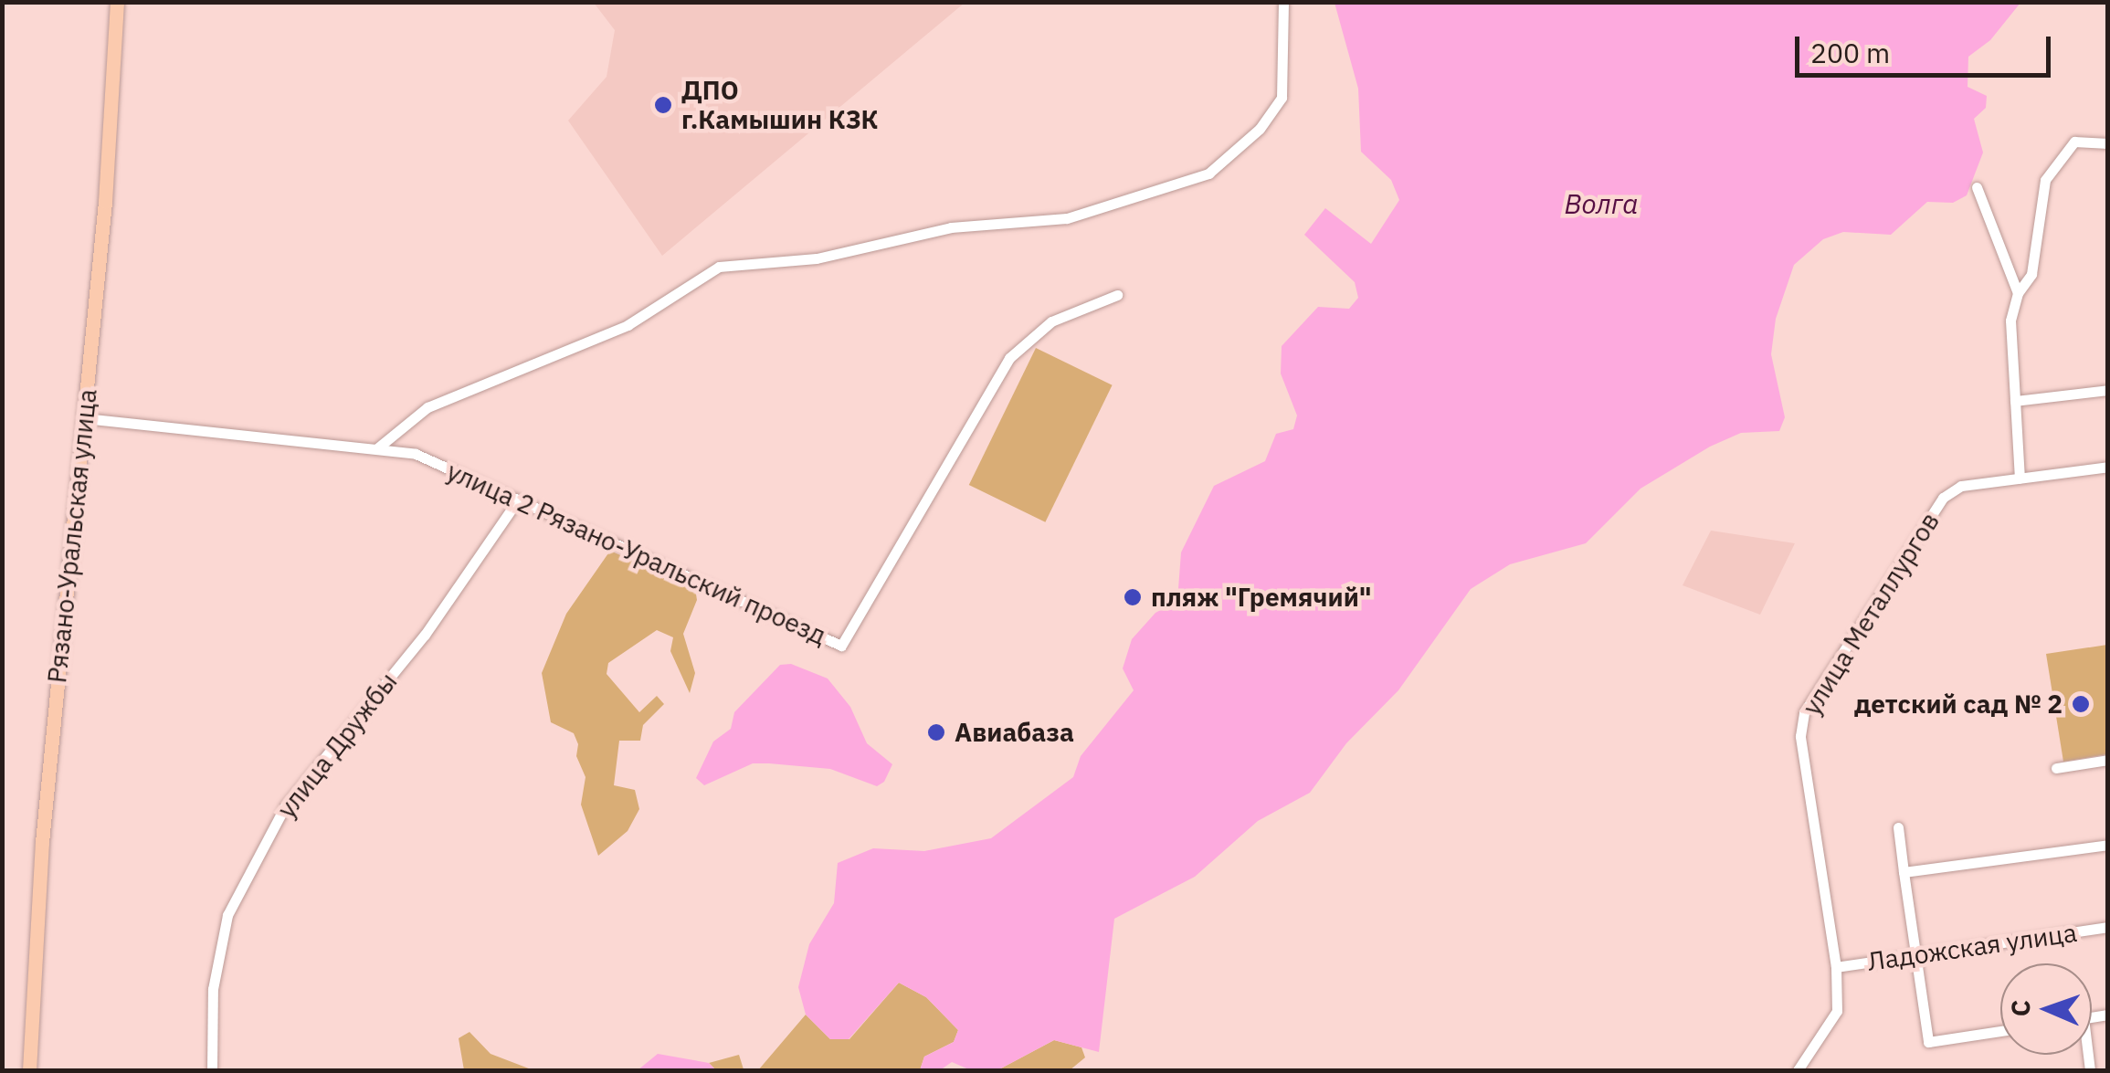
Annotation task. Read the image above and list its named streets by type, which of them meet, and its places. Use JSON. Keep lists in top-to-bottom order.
{
  "streets": {
    "main road": ["Рязано-Уральская улица"],
    "street": [
      "улица 2 Рязано-Уральский проезд",
      "улица Металлургов",
      "улица Дружбы",
      "Ладожская улица"
    ]
  },
  "crossings": [
    ["Рязано-Уральская улица", "улица 2 Рязано-Уральский проезд"],
    ["улица 2 Рязано-Уральский проезд", "улица Дружбы"],
    ["улица Металлургов", "Ладожская улица"]
  ],
  "water": ["Волга"],
  "places": [
    "ДПО г.Камышин КЗК",
    "пляж \"Гремячий\"",
    "детский сад № 2",
    "Авиабаза"
  ],
  "scale_bar": "200 m",
  "north": "left"
}
